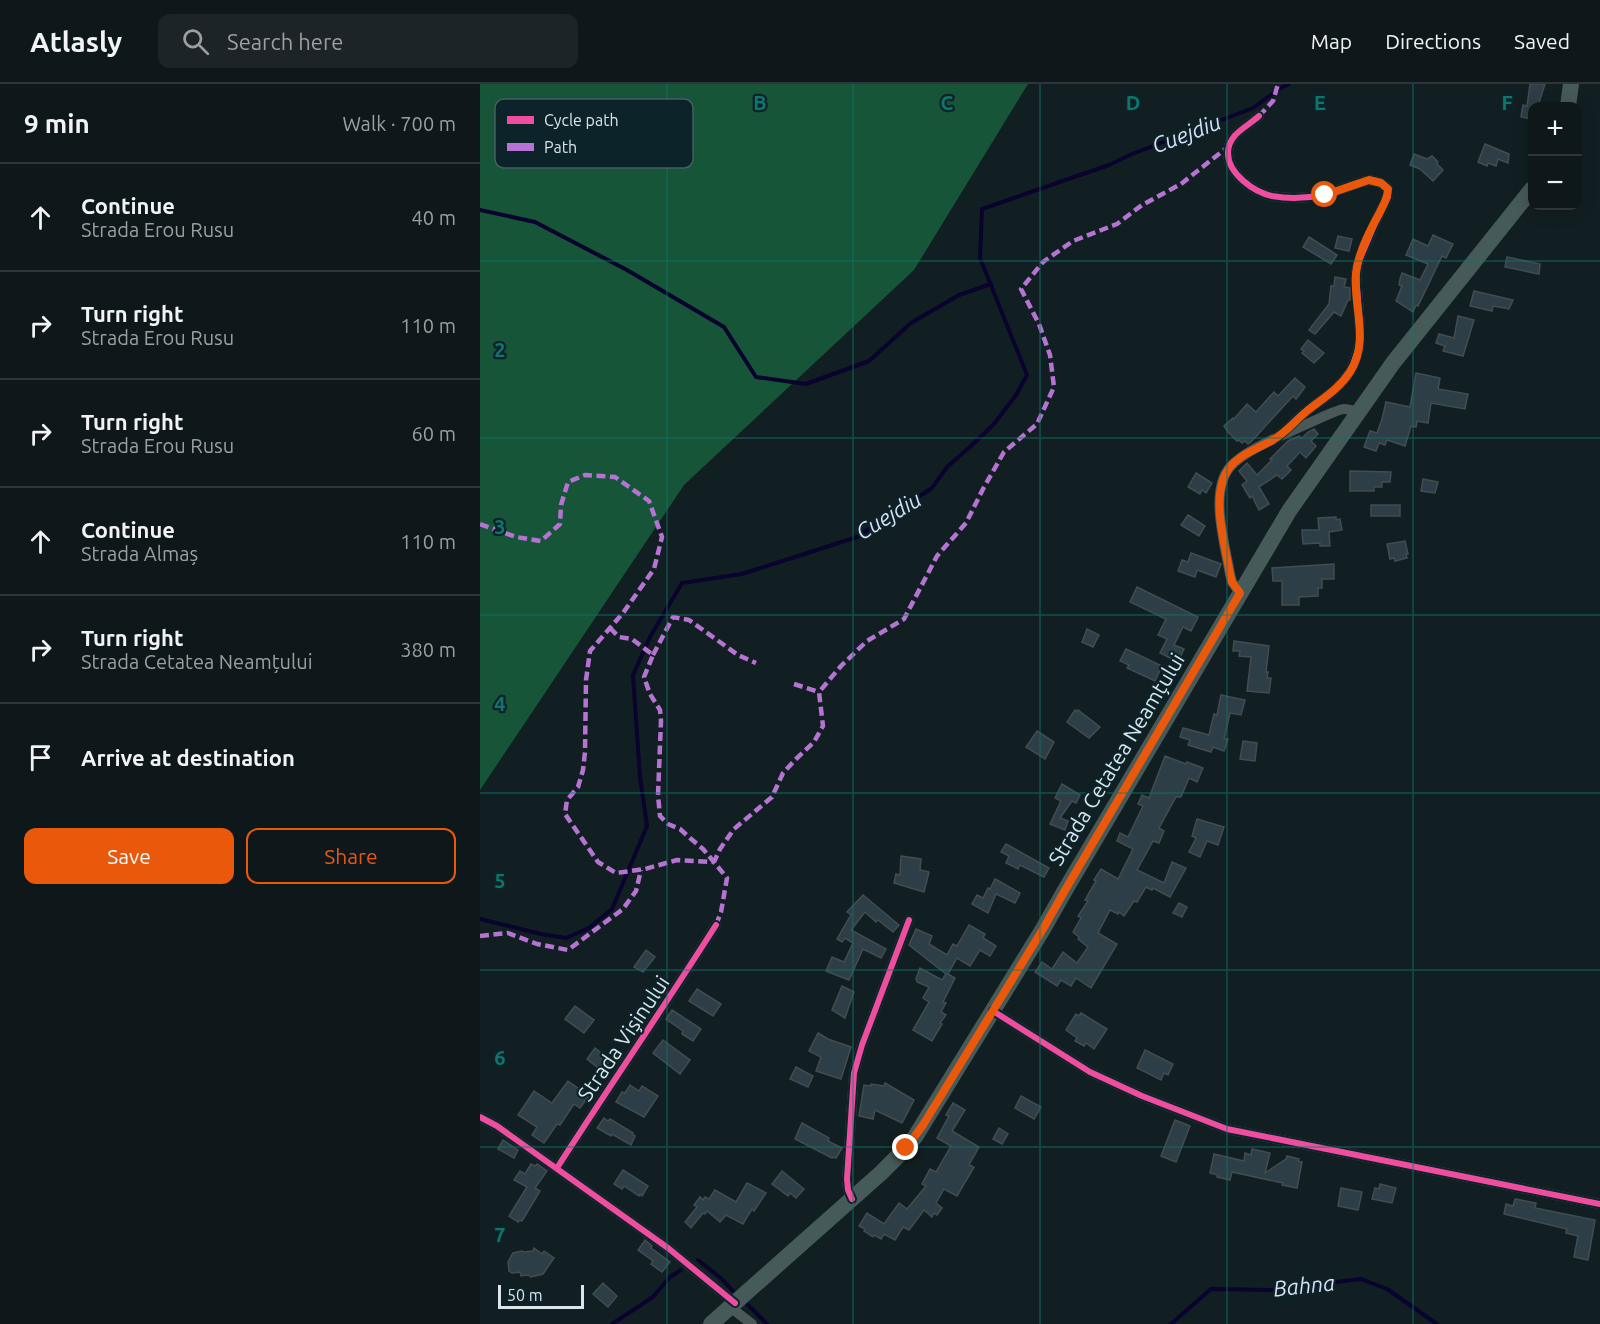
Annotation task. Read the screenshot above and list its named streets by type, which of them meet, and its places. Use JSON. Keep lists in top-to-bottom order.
{
  "streets": {
    "main road": ["Strada Cetatea Neamțului"],
    "street": ["Strada Vișinului"]
  },
  "water": ["Cuejdiu", "Bahna"],
  "legend": ["Cycle path", "Path"],
  "scale_bar": "50 m",
  "page": {
    "header": "Atlasly",
    "search": "Search here",
    "nav": ["Map", "Directions", "Saved"],
    "heading": ["9 min", "Walk · 700 m"],
    "map_buttons": ["+", "−"],
    "list": [
      ["Continue", "Strada Erou Rusu", "40 m"],
      ["Turn right", "Strada Erou Rusu", "110 m"],
      ["Turn right", "Strada Erou Rusu", "60 m"],
      ["Continue", "Strada Almaș", "110 m"],
      ["Turn right", "Strada Cetatea Neamțului", "380 m"],
      "Arrive at destination"
    ],
    "buttons": ["Save", "Share"],
    "scale": "50 m"
  },
  "grid": {
    "columns": [
      "B",
      "C",
      "D",
      "E",
      "F"
    ],
    "rows": [
      "2",
      "3",
      "4",
      "5",
      "6",
      "7"
    ]
  }
}
